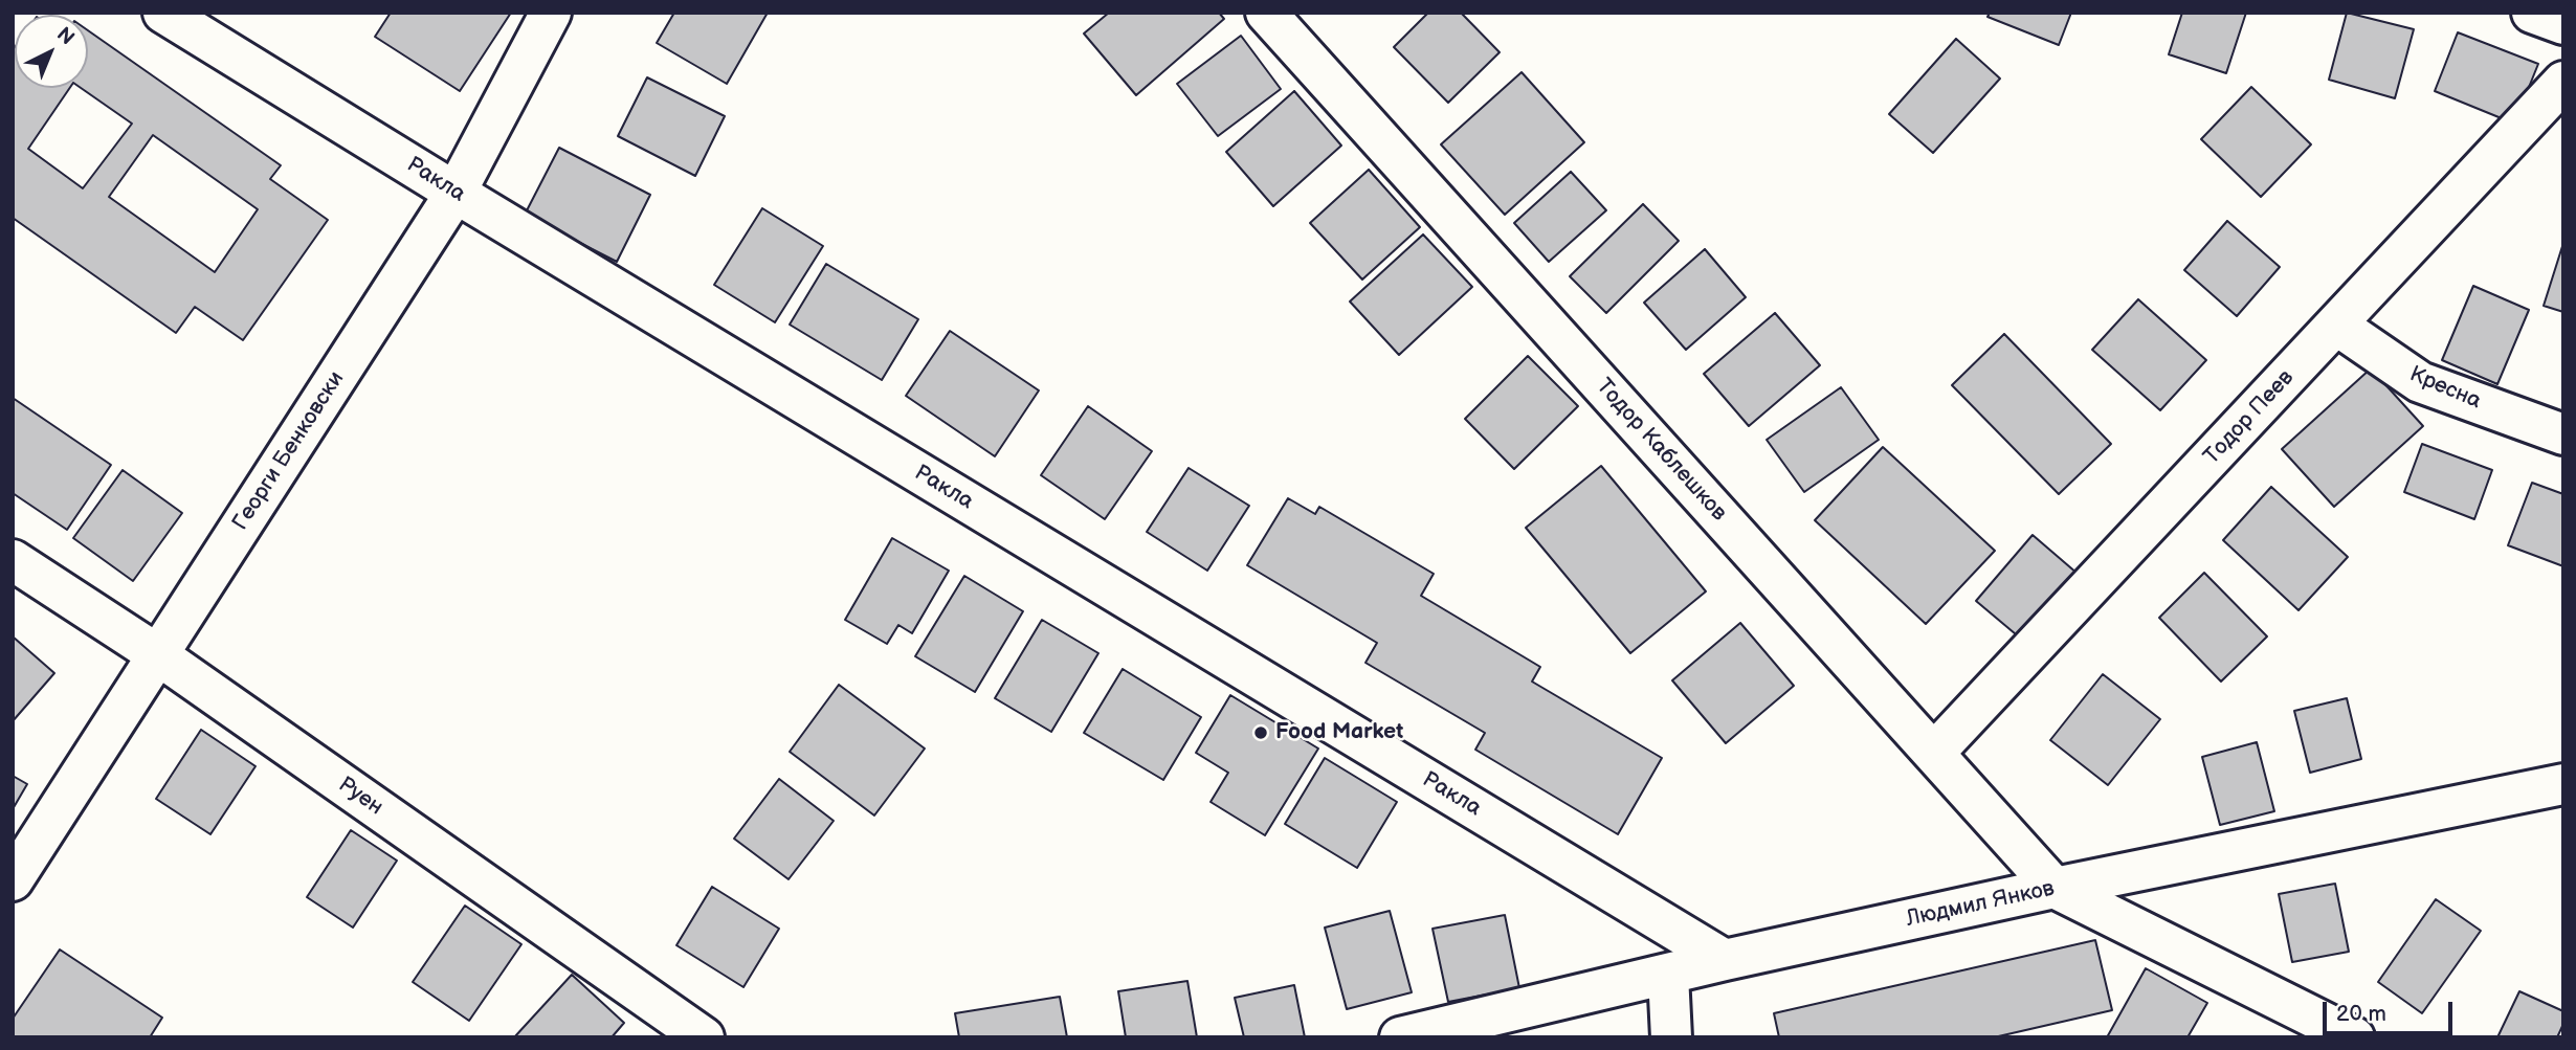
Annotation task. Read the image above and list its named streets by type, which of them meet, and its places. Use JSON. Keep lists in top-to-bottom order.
{
  "streets": {
    "street": [
      "Ракла",
      "Кресна",
      "Тодор Пеев",
      "Тодор Каблешков",
      "Георги Бенковски",
      "Руен",
      "Людмил Янков"
    ]
  },
  "crossings": [
    ["Ракла", "Георги Бенковски"],
    ["Ракла", "Людмил Янков"],
    ["Кресна", "Тодор Пеев"],
    ["Тодор Пеев", "Тодор Каблешков"],
    ["Тодор Каблешков", "Людмил Янков"],
    ["Георги Бенковски", "Руен"]
  ],
  "places": ["Food Market"],
  "scale_bar": "20 m",
  "north": "top right"
}
